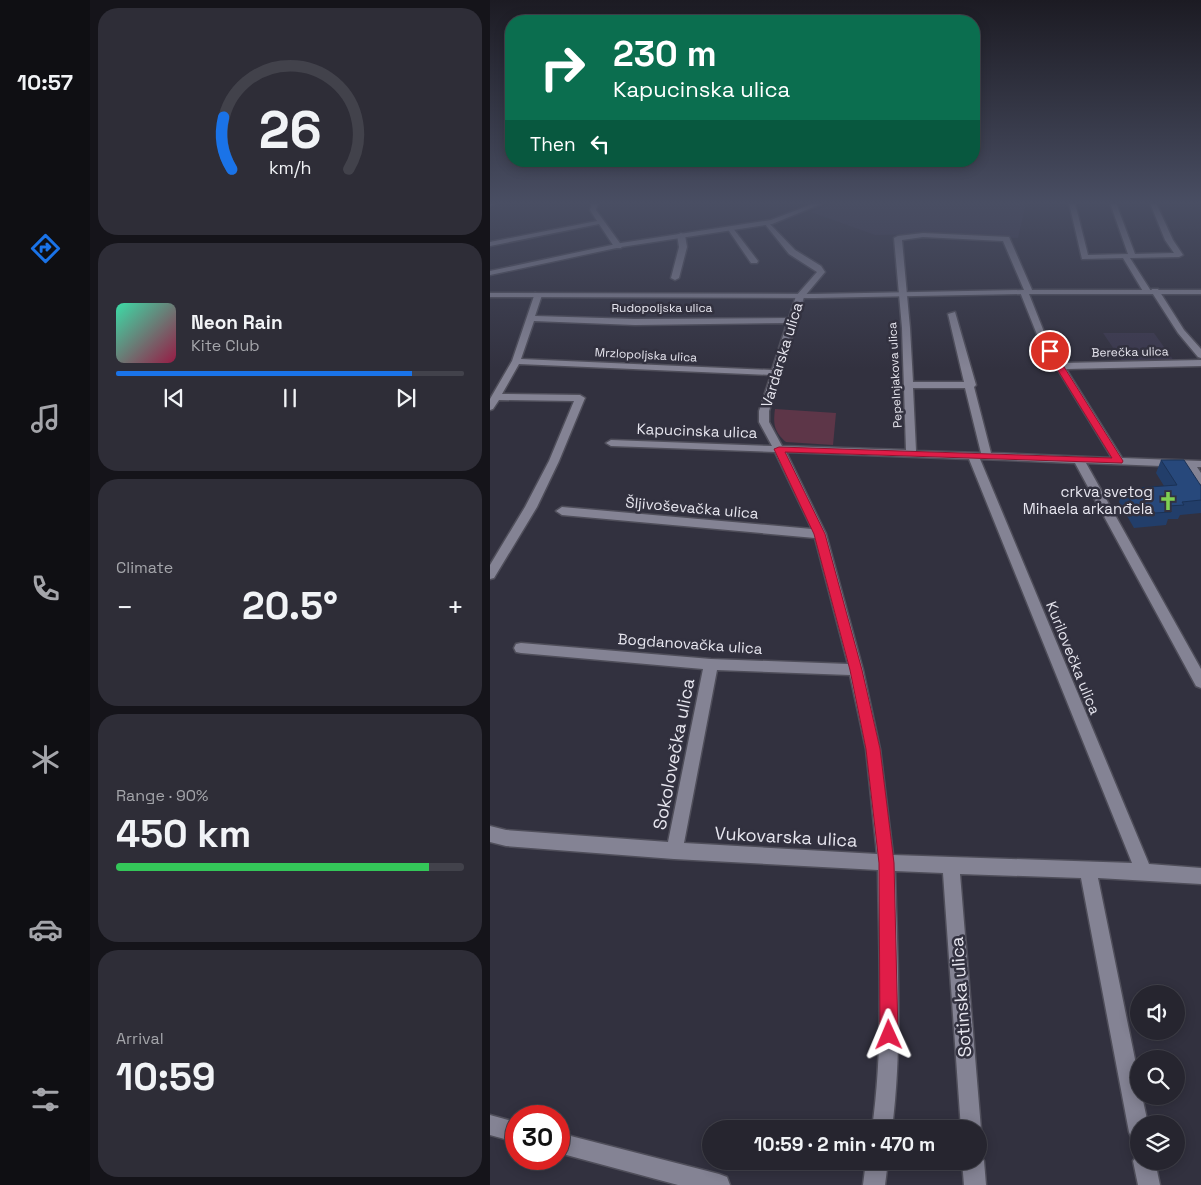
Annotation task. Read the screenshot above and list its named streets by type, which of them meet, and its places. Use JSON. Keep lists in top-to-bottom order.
{
  "streets": {
    "street": [
      "Rudopoljska ulica",
      "Berečka ulica",
      "Mrzlopoljska ulica",
      "Vardarska ulica",
      "Pepelnjakova ulica",
      "Kapucinska ulica",
      "Šljivoševačka ulica",
      "Bogdanovačka ulica",
      "Kurilovečka ulica",
      "Sokolovečka ulica",
      "Vukovarska ulica",
      "Sotinska ulica"
    ]
  },
  "crossings": [
    ["Rudopoljska ulica", "Vardarska ulica"],
    ["Mrzlopoljska ulica", "Vardarska ulica"],
    ["Vardarska ulica", "Kapucinska ulica"],
    ["Vardarska ulica", "Šljivoševačka ulica"],
    ["Vardarska ulica", "Bogdanovačka ulica"],
    ["Vardarska ulica", "Vukovarska ulica"],
    ["Pepelnjakova ulica", "Kapucinska ulica"],
    ["Kapucinska ulica", "Kurilovečka ulica"],
    ["Bogdanovačka ulica", "Sokolovečka ulica"],
    ["Kurilovečka ulica", "Vukovarska ulica"],
    ["Sokolovečka ulica", "Vukovarska ulica"],
    ["Vukovarska ulica", "Sotinska ulica"]
  ],
  "places": {
    "church": ["crkva svetog Mihaela arkanđela"]
  },
  "page": {
    "tabs": "10:57",
    "turn": ["230 m", "Kapucinska ulica"],
    "then": "Then",
    "song": ["Neon Rain", "Kite Club"],
    "tile": [
      "Climate",
      ["Range · 90%", "450 km"],
      ["Arrival", "10:59"]
    ],
    "heat": ["−", "20.5°", "+"],
    "limit": "30",
    "trip": "10:59 · 2 min · 470 m",
    "gauge": ["26", "km/h"]
  }
}
